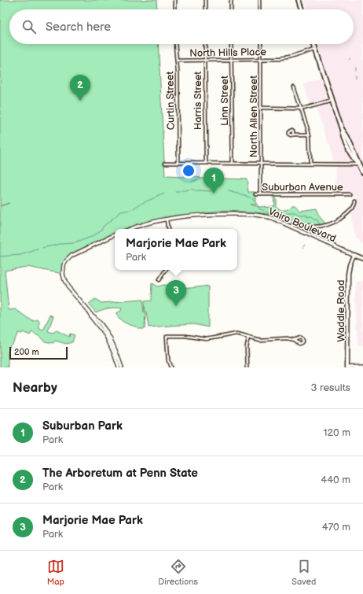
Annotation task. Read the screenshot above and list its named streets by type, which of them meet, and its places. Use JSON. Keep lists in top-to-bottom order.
{
  "streets": {
    "main road": ["Vairo Boulevard", "Waddle Road"],
    "street": [
      "North Hills Place",
      "Curtin Street",
      "Harris Street",
      "Linn Street",
      "North Allen Street",
      "Suburban Avenue"
    ]
  },
  "crossings": [
    ["North Hills Place", "Curtin Street"],
    ["North Hills Place", "Harris Street"],
    ["North Hills Place", "Linn Street"],
    ["North Hills Place", "North Allen Street"],
    ["North Allen Street", "Suburban Avenue"],
    ["Vairo Boulevard", "Waddle Road"]
  ],
  "scale_bar": "200 m",
  "page": {
    "search": "Search here",
    "pins": ["2", "1", "3"],
    "popup": ["Marjorie Mae Park", "Park"],
    "scale": "200 m",
    "heading": ["Nearby", "3 results"],
    "list": [
      {
        "mark": "1",
        "name": "Suburban Park",
        "note": "Park",
        "value": "120 m"
      },
      {
        "mark": "2",
        "name": "The Arboretum at Penn State",
        "note": "Park",
        "value": "440 m"
      },
      {
        "mark": "3",
        "name": "Marjorie Mae Park",
        "note": "Park",
        "value": "470 m"
      }
    ],
    "nav": ["Map", "Directions", "Saved"]
  }
}
